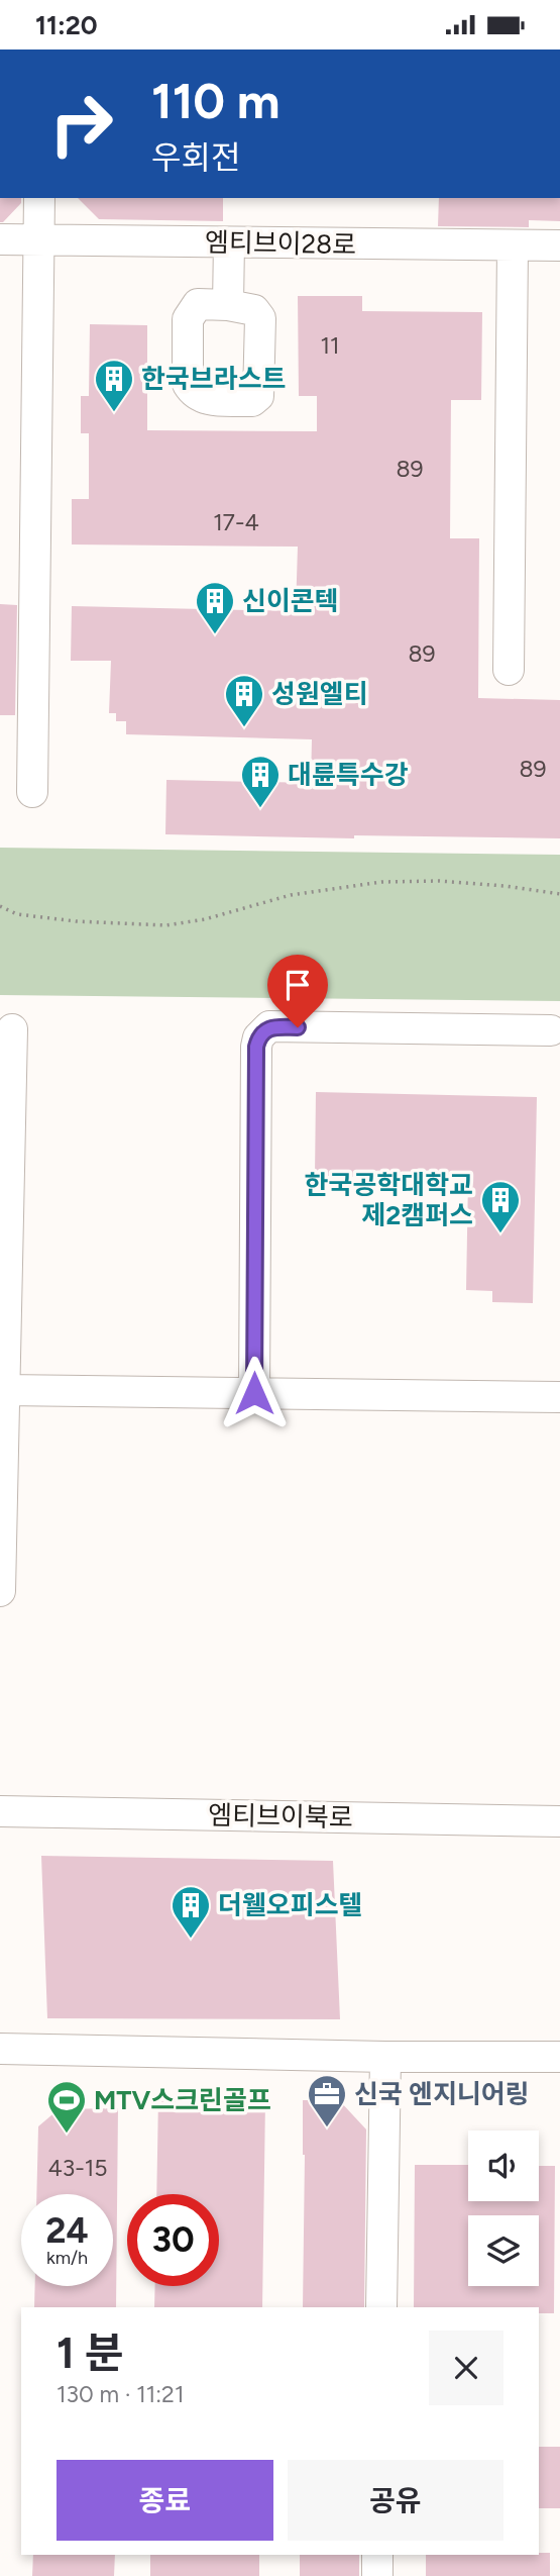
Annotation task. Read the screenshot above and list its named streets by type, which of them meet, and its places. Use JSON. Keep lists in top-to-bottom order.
{
  "streets": {
    "street": ["엠티브이28로", "엠티브이북로"]
  },
  "places": {
    "building": [
      "한국브라스트",
      "신이콘텍",
      "성원엘티",
      "대륜특수강",
      "한국공학대학교 제2캠퍼스",
      "더웰오피스텔"
    ],
    "office": ["신국 엔지니어링"],
    "sports": ["MTV스크린골프"]
  },
  "house_numbers": [
    "11",
    "89",
    "17-4",
    "89",
    "89",
    "43-15"
  ],
  "page": {
    "status": "11:20",
    "turn": ["110 m", "우회전"],
    "speed": "24 km/h",
    "limit": "30",
    "heading": ["1 분", "130 m · 11:21"],
    "buttons": ["종료", "공유"]
  }
}
